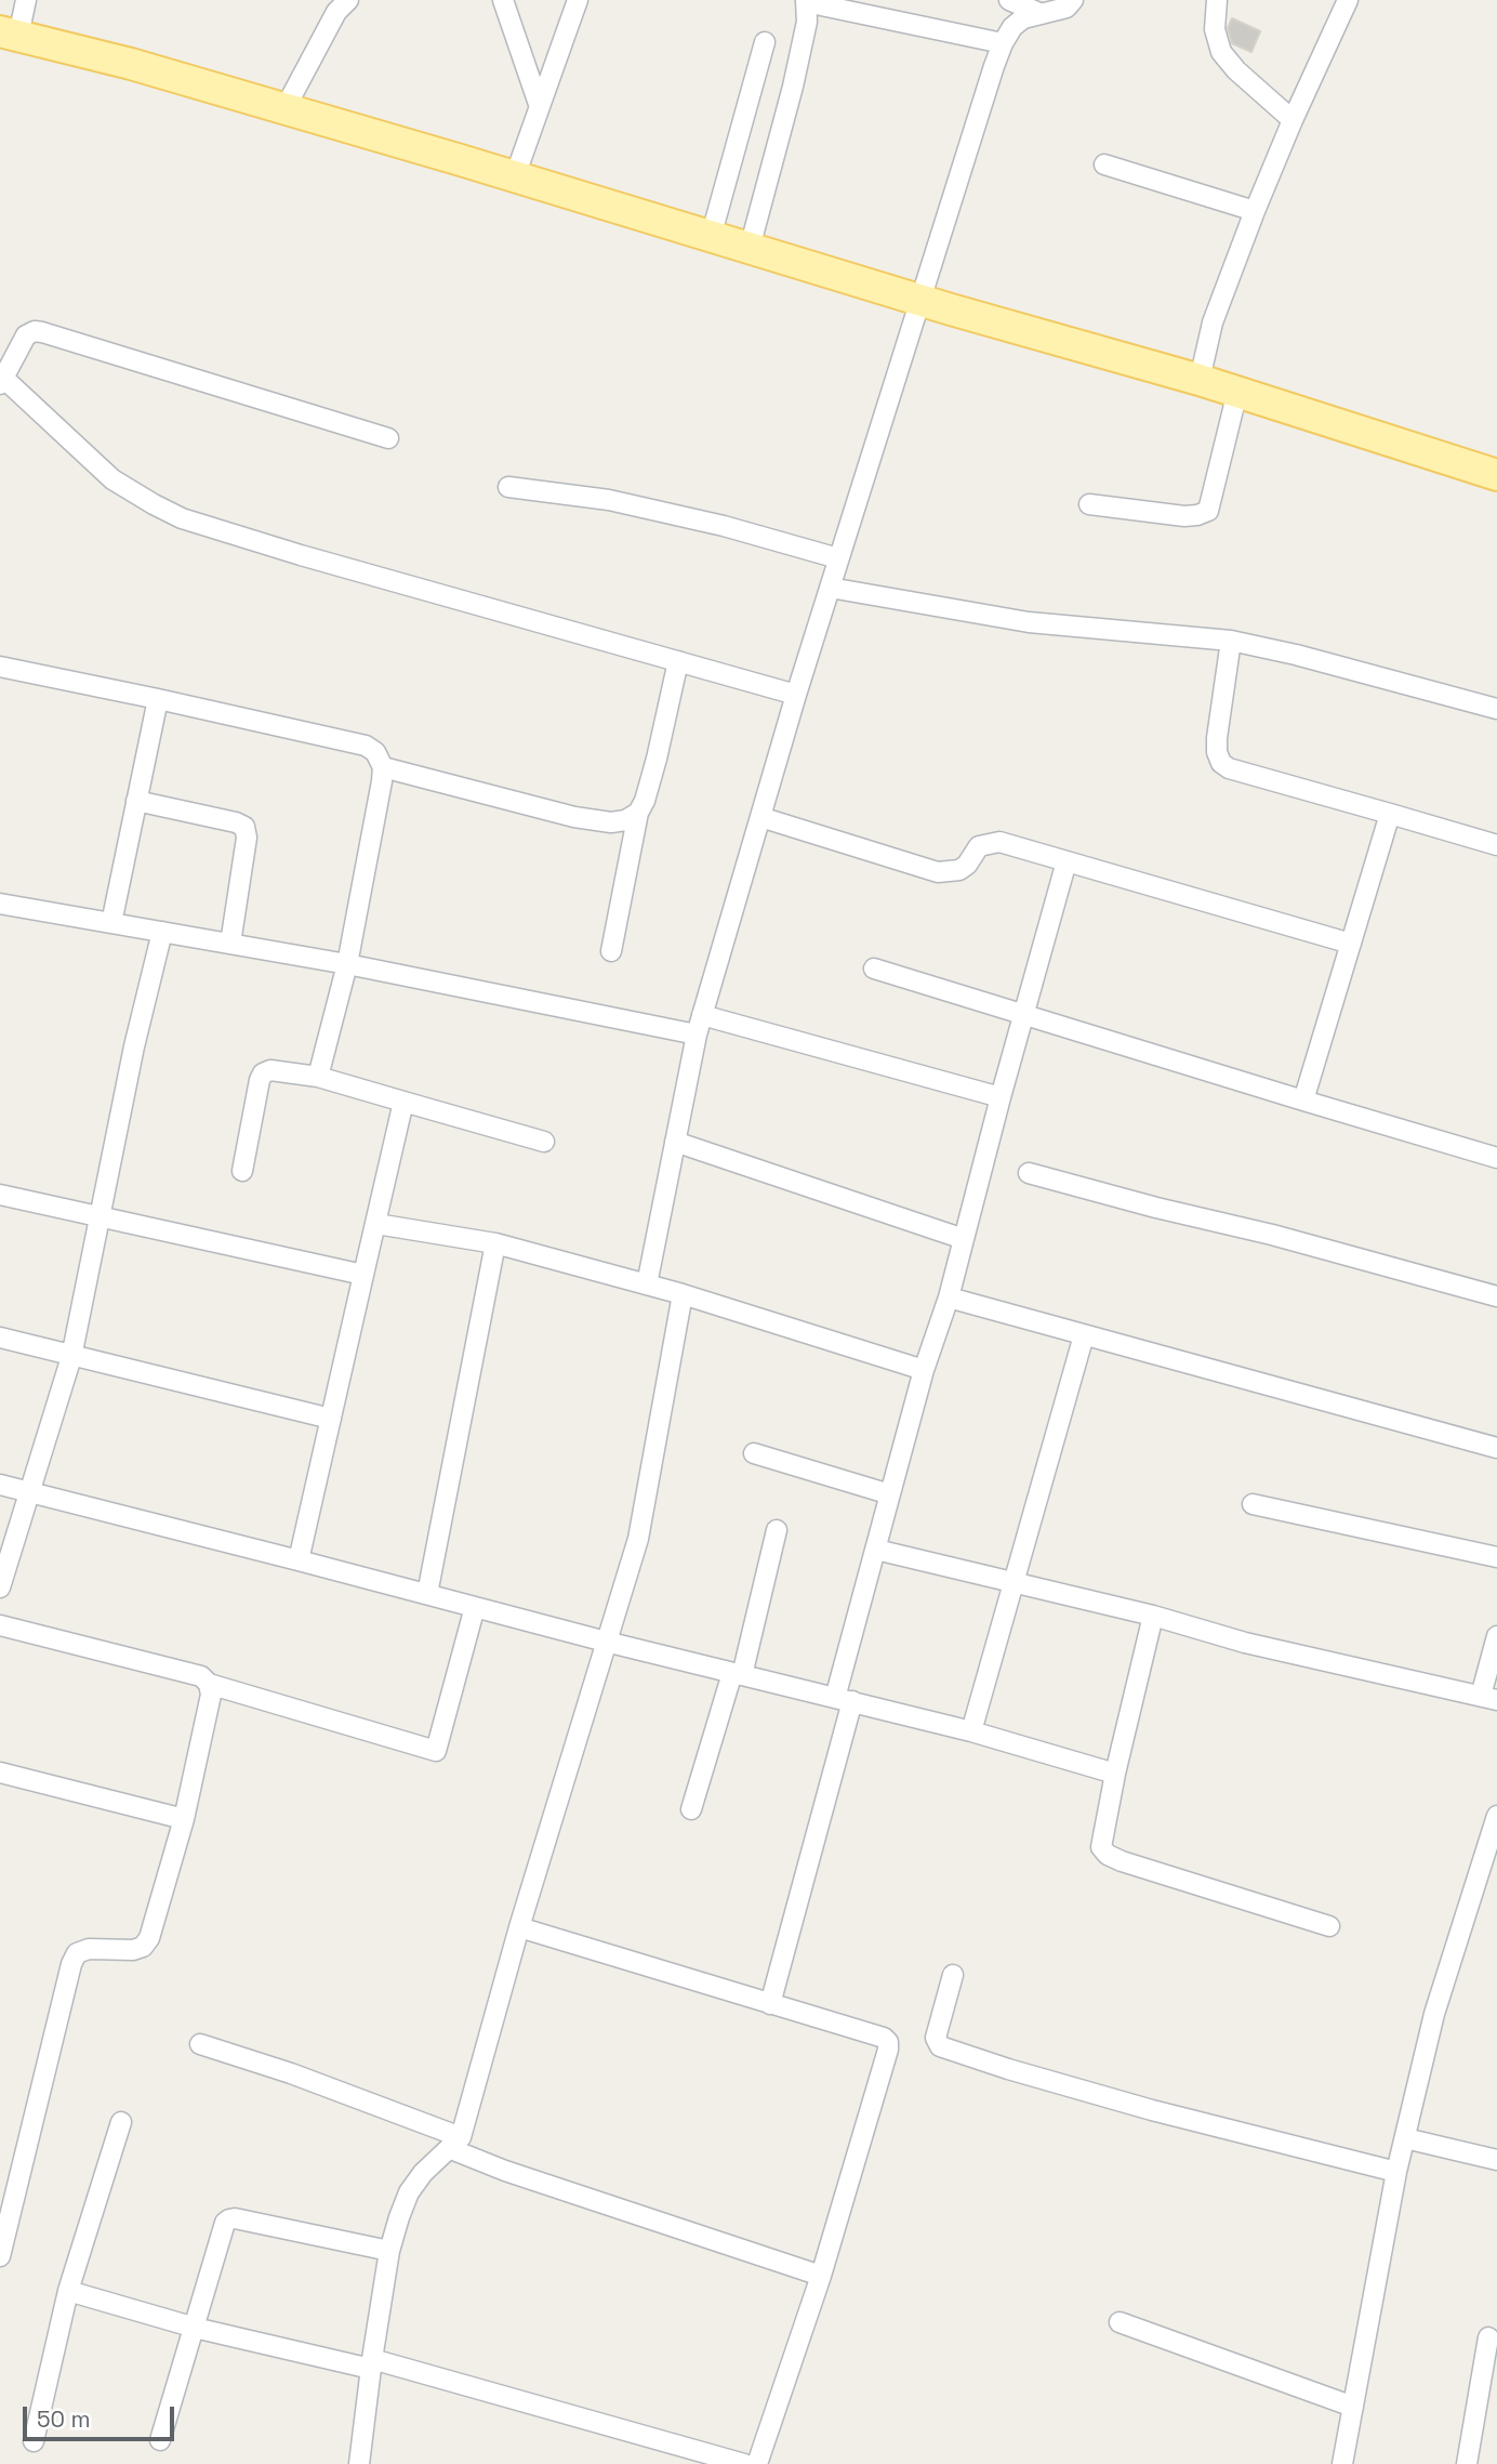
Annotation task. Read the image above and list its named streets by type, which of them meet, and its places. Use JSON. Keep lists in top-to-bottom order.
{
  "scale_bar": "50 m"
}
